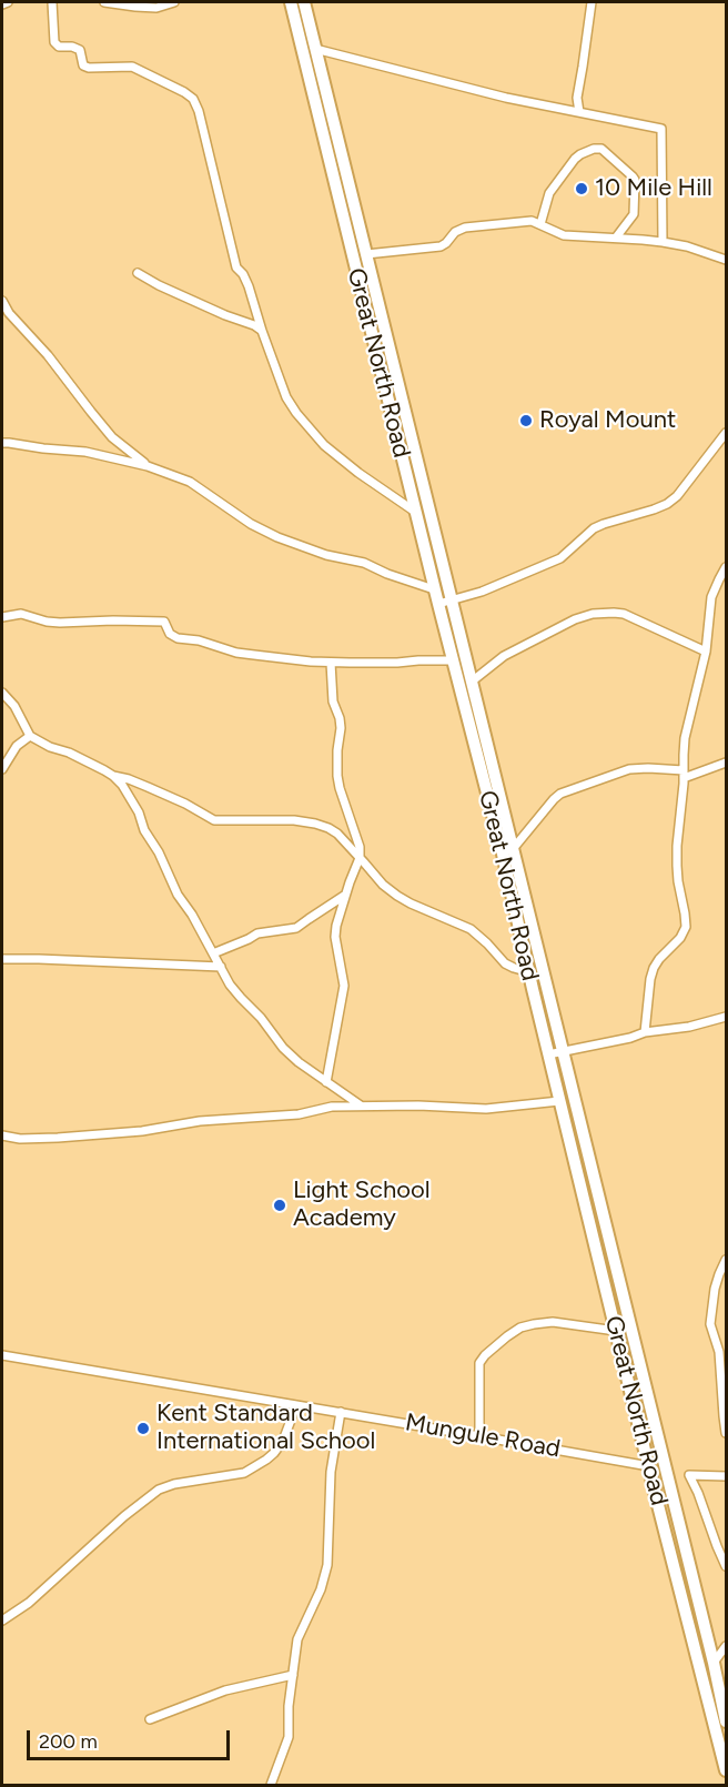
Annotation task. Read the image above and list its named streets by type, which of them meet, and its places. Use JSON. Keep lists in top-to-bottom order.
{
  "streets": {
    "highway": ["Great North Road"],
    "street": ["Mungule Road"]
  },
  "crossings": [
    ["Great North Road", "Mungule Road"]
  ],
  "places": [
    "10 Mile Hill",
    "Royal Mount",
    "Light School Academy",
    "Kent Standard International School"
  ],
  "scale_bar": "200 m"
}
